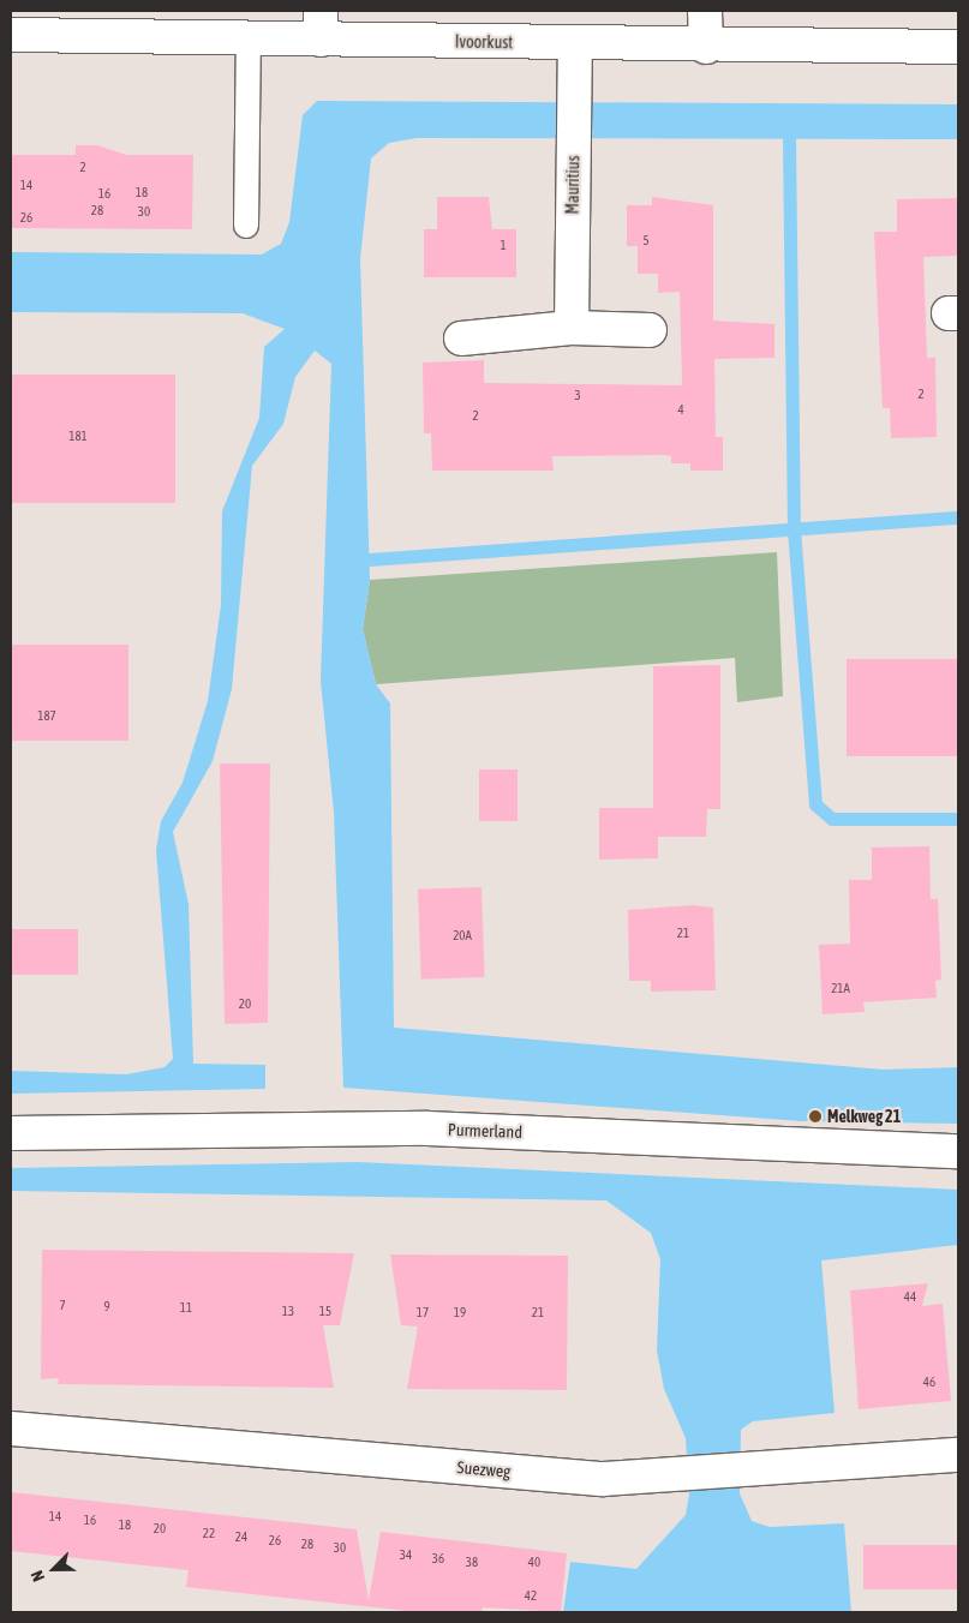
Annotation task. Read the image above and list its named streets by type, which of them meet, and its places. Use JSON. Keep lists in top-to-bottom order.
{
  "streets": {
    "street": [
      "Ivoorkust",
      "Mauritius",
      "Purmerland",
      "Suezweg"
    ]
  },
  "crossings": [
    ["Ivoorkust", "Mauritius"]
  ],
  "places": ["Melkweg 21"],
  "house_numbers": [
    "2",
    "14",
    "18",
    "16",
    "28",
    "30",
    "26",
    "5",
    "1",
    "2",
    "3",
    "4",
    "2",
    "181",
    "187",
    "21",
    "20A",
    "21A",
    "20",
    "44",
    "7",
    "9",
    "11",
    "13",
    "15",
    "17",
    "19",
    "21",
    "46",
    "14",
    "16",
    "18",
    "20",
    "22",
    "24",
    "26",
    "28",
    "30",
    "34",
    "36",
    "38",
    "40",
    "42"
  ],
  "north": "bottom left"
}
